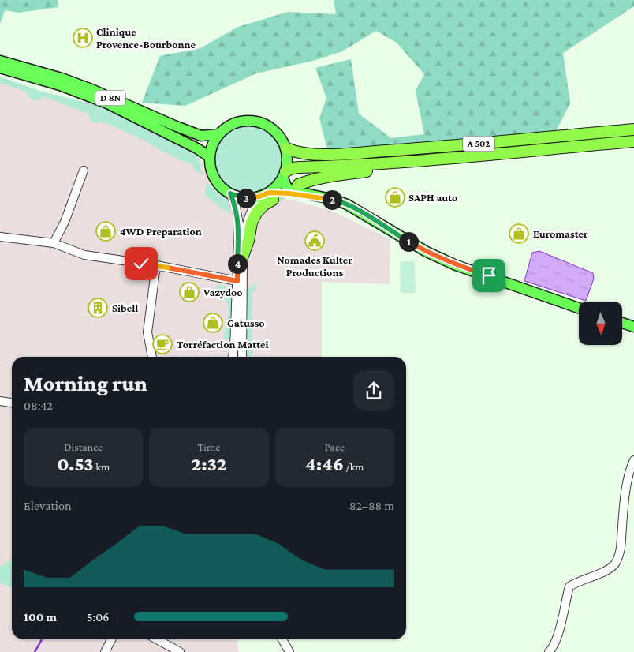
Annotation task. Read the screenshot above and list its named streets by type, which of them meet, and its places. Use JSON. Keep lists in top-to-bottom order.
{
  "streets": {
    "highway": ["A 502"],
    "main road": ["D 8N"]
  },
  "crossings": [
    ["D 8N", "A 502"]
  ],
  "places": {
    "hospital": ["Clinique Provence-Bourbonne"],
    "shop": [
      "SAPH auto",
      "4WD Preparation",
      "Euromaster",
      "Vazydoo",
      "Gatusso"
    ],
    "public building": ["Nomades Kulter Productions"],
    "building": ["Sibell"],
    "cafe": ["Torréfaction Mattei"]
  },
  "north": "bottom",
  "page": {
    "pins": [
      "3",
      "2",
      "1",
      "4"
    ],
    "heading": ["Morning run", "08:42"],
    "stats": [
      ["Distance", "0.53 km"],
      ["Time", "2:32"],
      ["Pace", "4:46 /km"]
    ],
    "chart": ["Elevation", "82–88 m"],
    "list": [
      {
        "name": "100 m",
        "note": "5:06"
      }
    ]
  }
}
